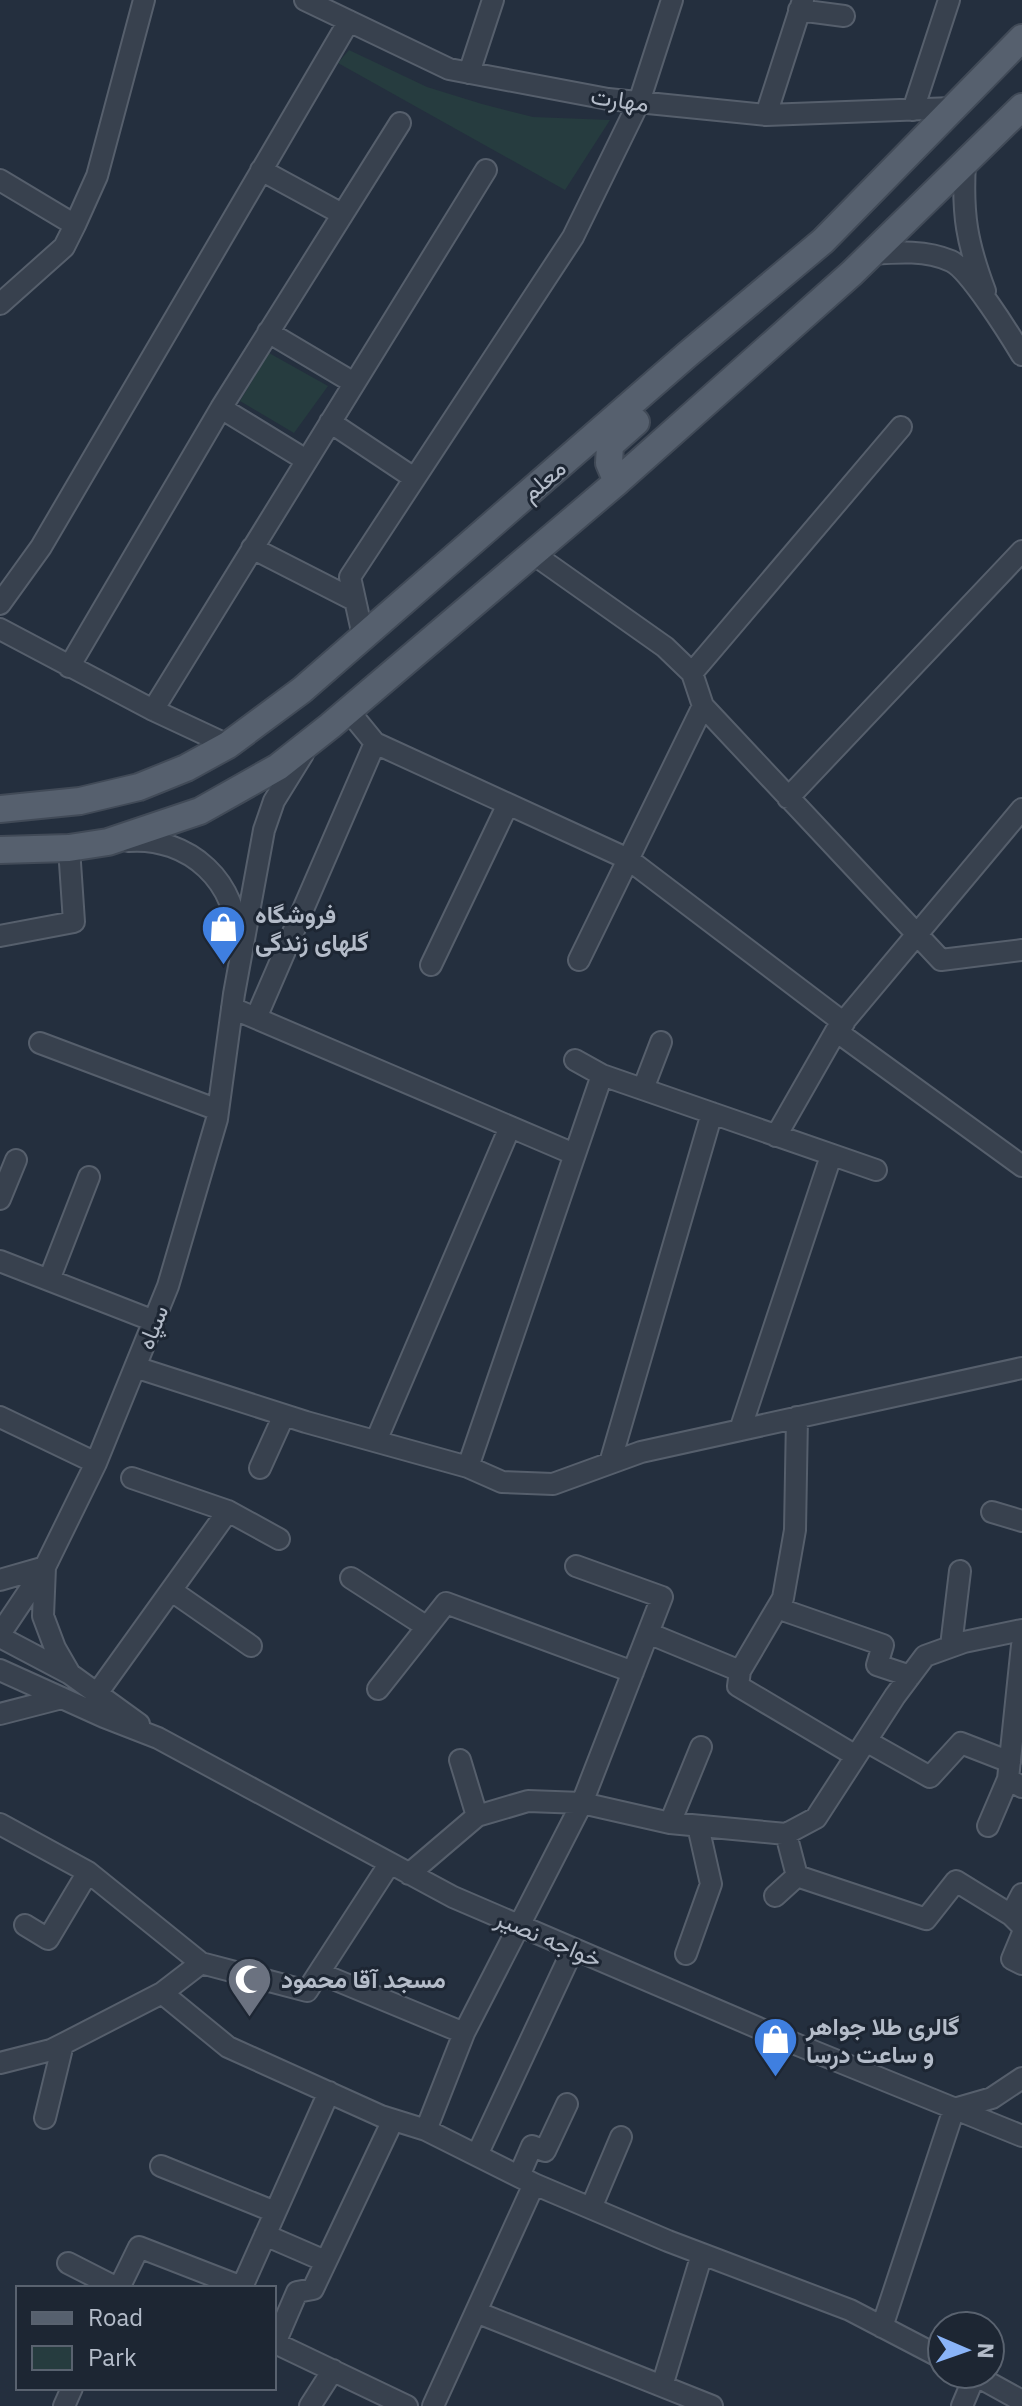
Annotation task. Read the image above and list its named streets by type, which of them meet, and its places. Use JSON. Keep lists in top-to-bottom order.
{
  "streets": {
    "main road": ["معلم"],
    "street": ["مهارت", "سپاه", "خواجه نصیر"]
  },
  "crossings": [
    ["مهارت", "معلم"],
    ["سپاه", "خواجه نصیر"]
  ],
  "places": {
    "shop": ["فروشگاه گلهای زندگی", "گالری طلا جواهر و ساعت درسا"],
    "mosque": ["مسجد آقا محمود"]
  },
  "legend": ["Road", "Park"],
  "north": "right"
}
